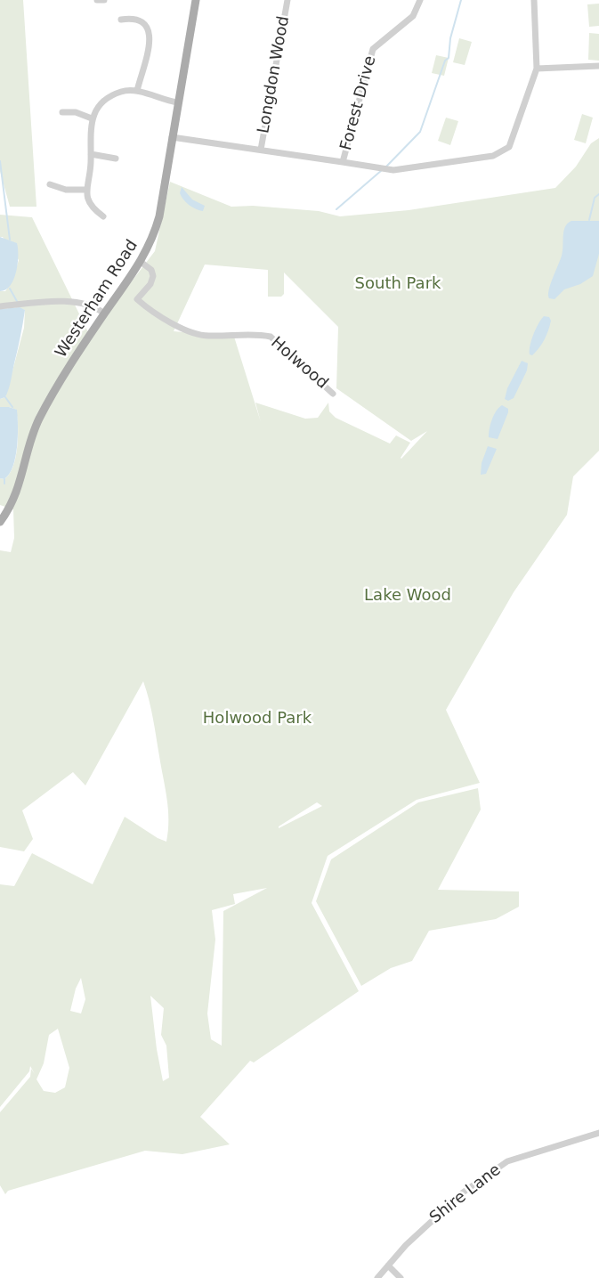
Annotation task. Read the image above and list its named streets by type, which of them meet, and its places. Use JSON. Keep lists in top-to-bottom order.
{
  "streets": {
    "main road": ["Westerham Road"],
    "street": [
      "Longdon Wood",
      "Forest Drive",
      "Holwood",
      "Shire Lane"
    ]
  },
  "crossings": [
    ["Longdon Wood", "Forest Drive"],
    ["Forest Drive", "Westerham Road"],
    ["Westerham Road", "Holwood"]
  ],
  "parks": ["South Park", "Lake Wood", "Holwood Park"]
}
